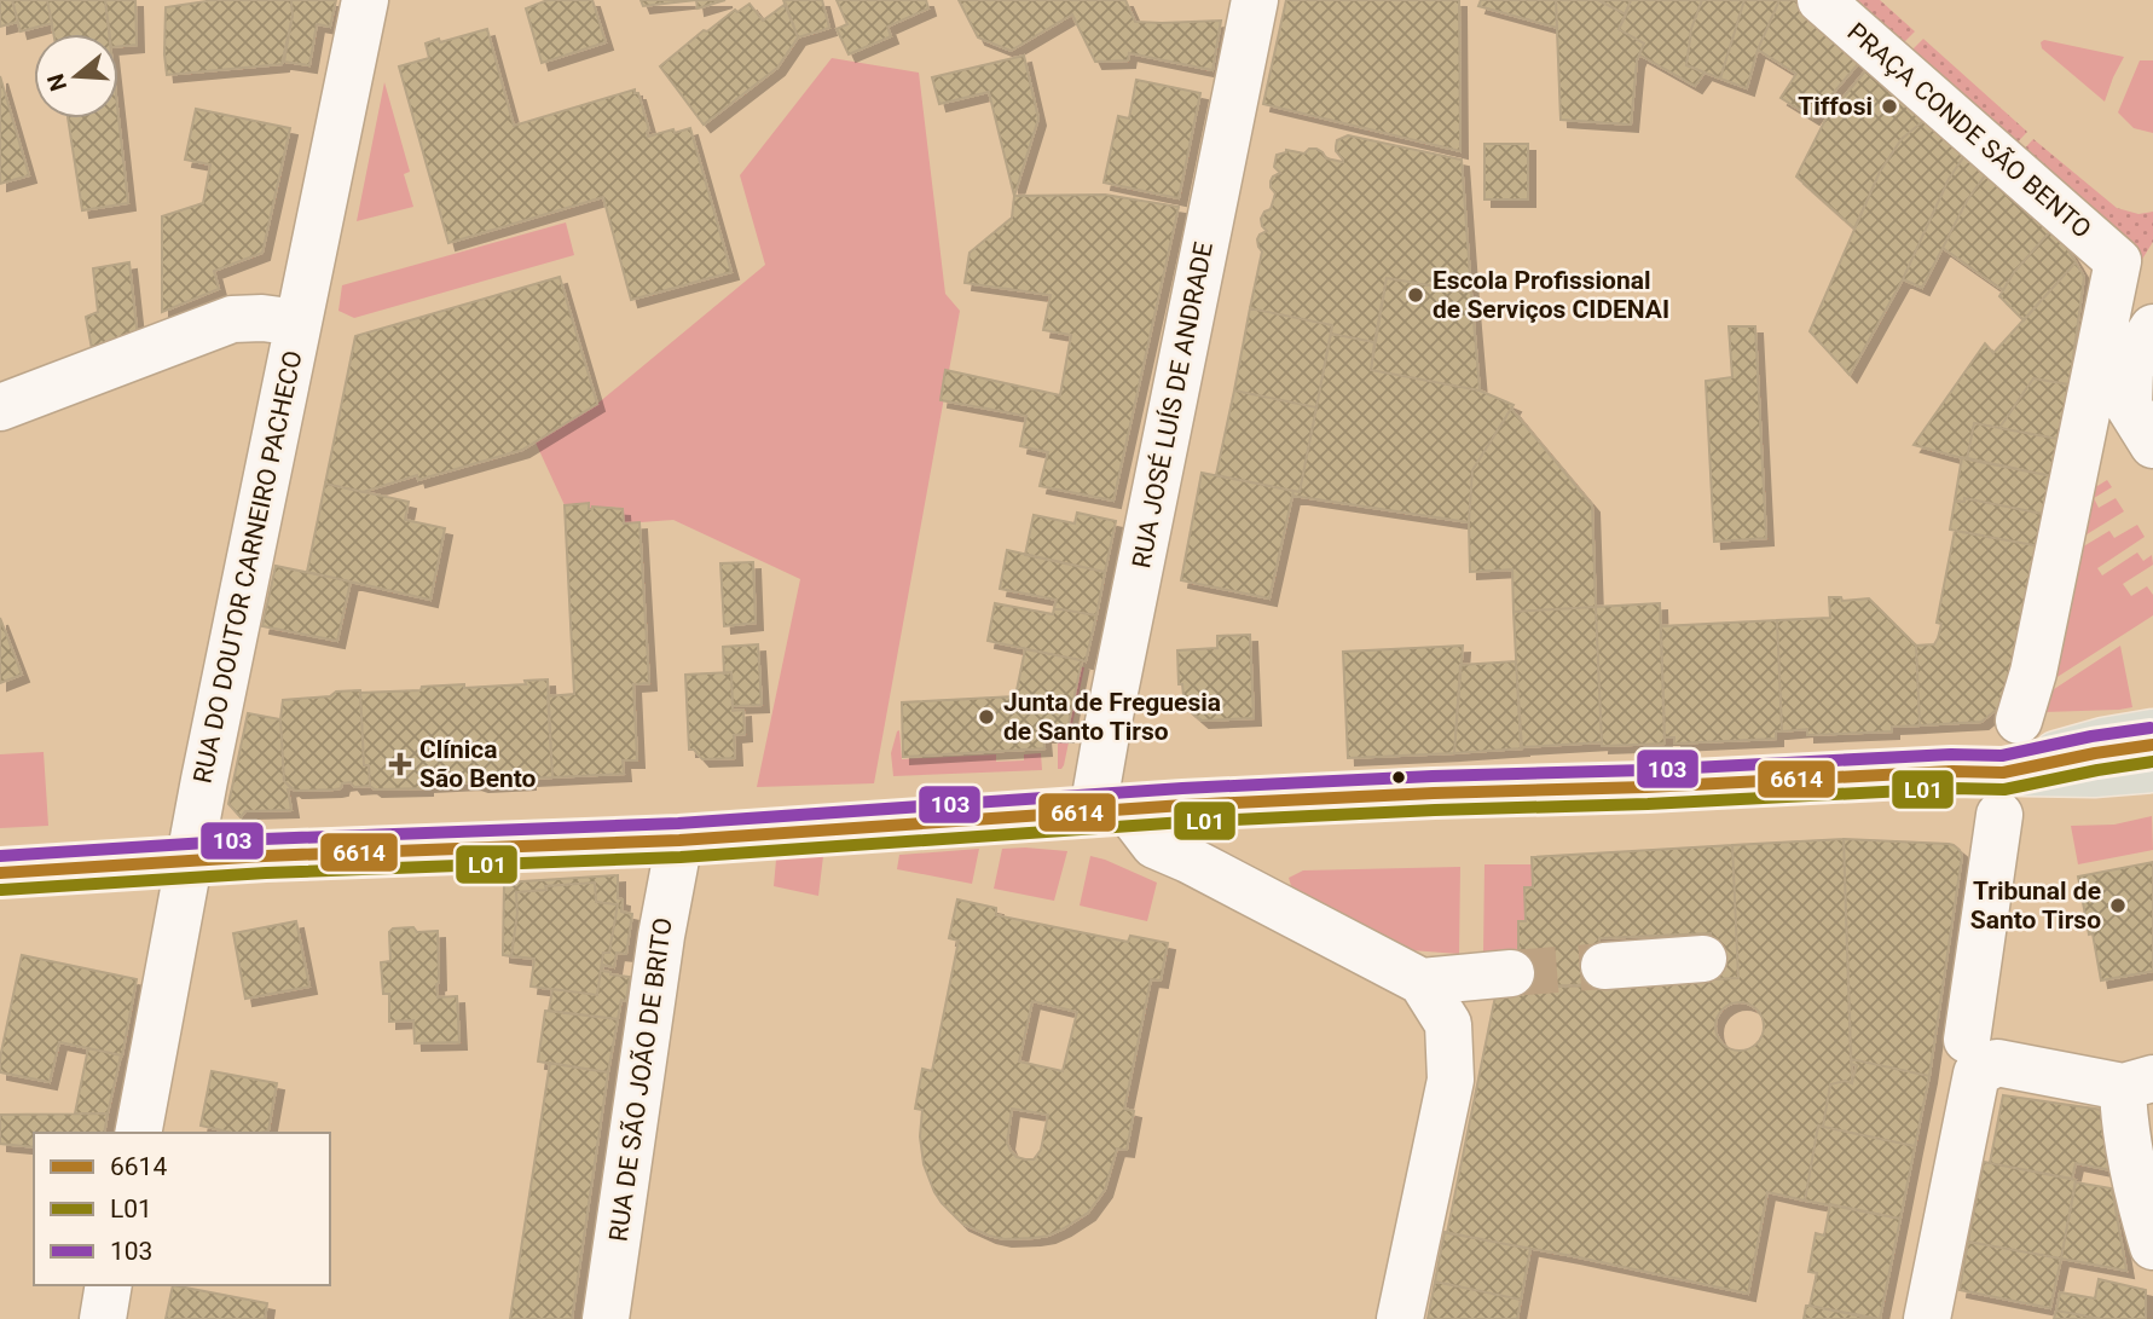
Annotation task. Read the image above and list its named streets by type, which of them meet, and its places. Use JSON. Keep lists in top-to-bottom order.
{
  "streets": {
    "street": [
      "PRAÇA CONDE SÃO BENTO",
      "RUA JOSÉ LUÍS DE ANDRADE",
      "RUA DO DOUTOR CARNEIRO PACHECO",
      "RUA DE SÃO JOÃO DE BRITO"
    ]
  },
  "places": {
    "other": [
      "Tiffosi",
      "Escola Profissional de Serviços CIDENAI",
      "Junta de Freguesia de Santo Tirso",
      "Tribunal de Santo Tirso"
    ],
    "health": ["Clínica São Bento"]
  },
  "lines": ["transit line 103", "transit line 6614", "transit line L01"],
  "legend": ["6614", "L01", "103"],
  "north": "left"
}
